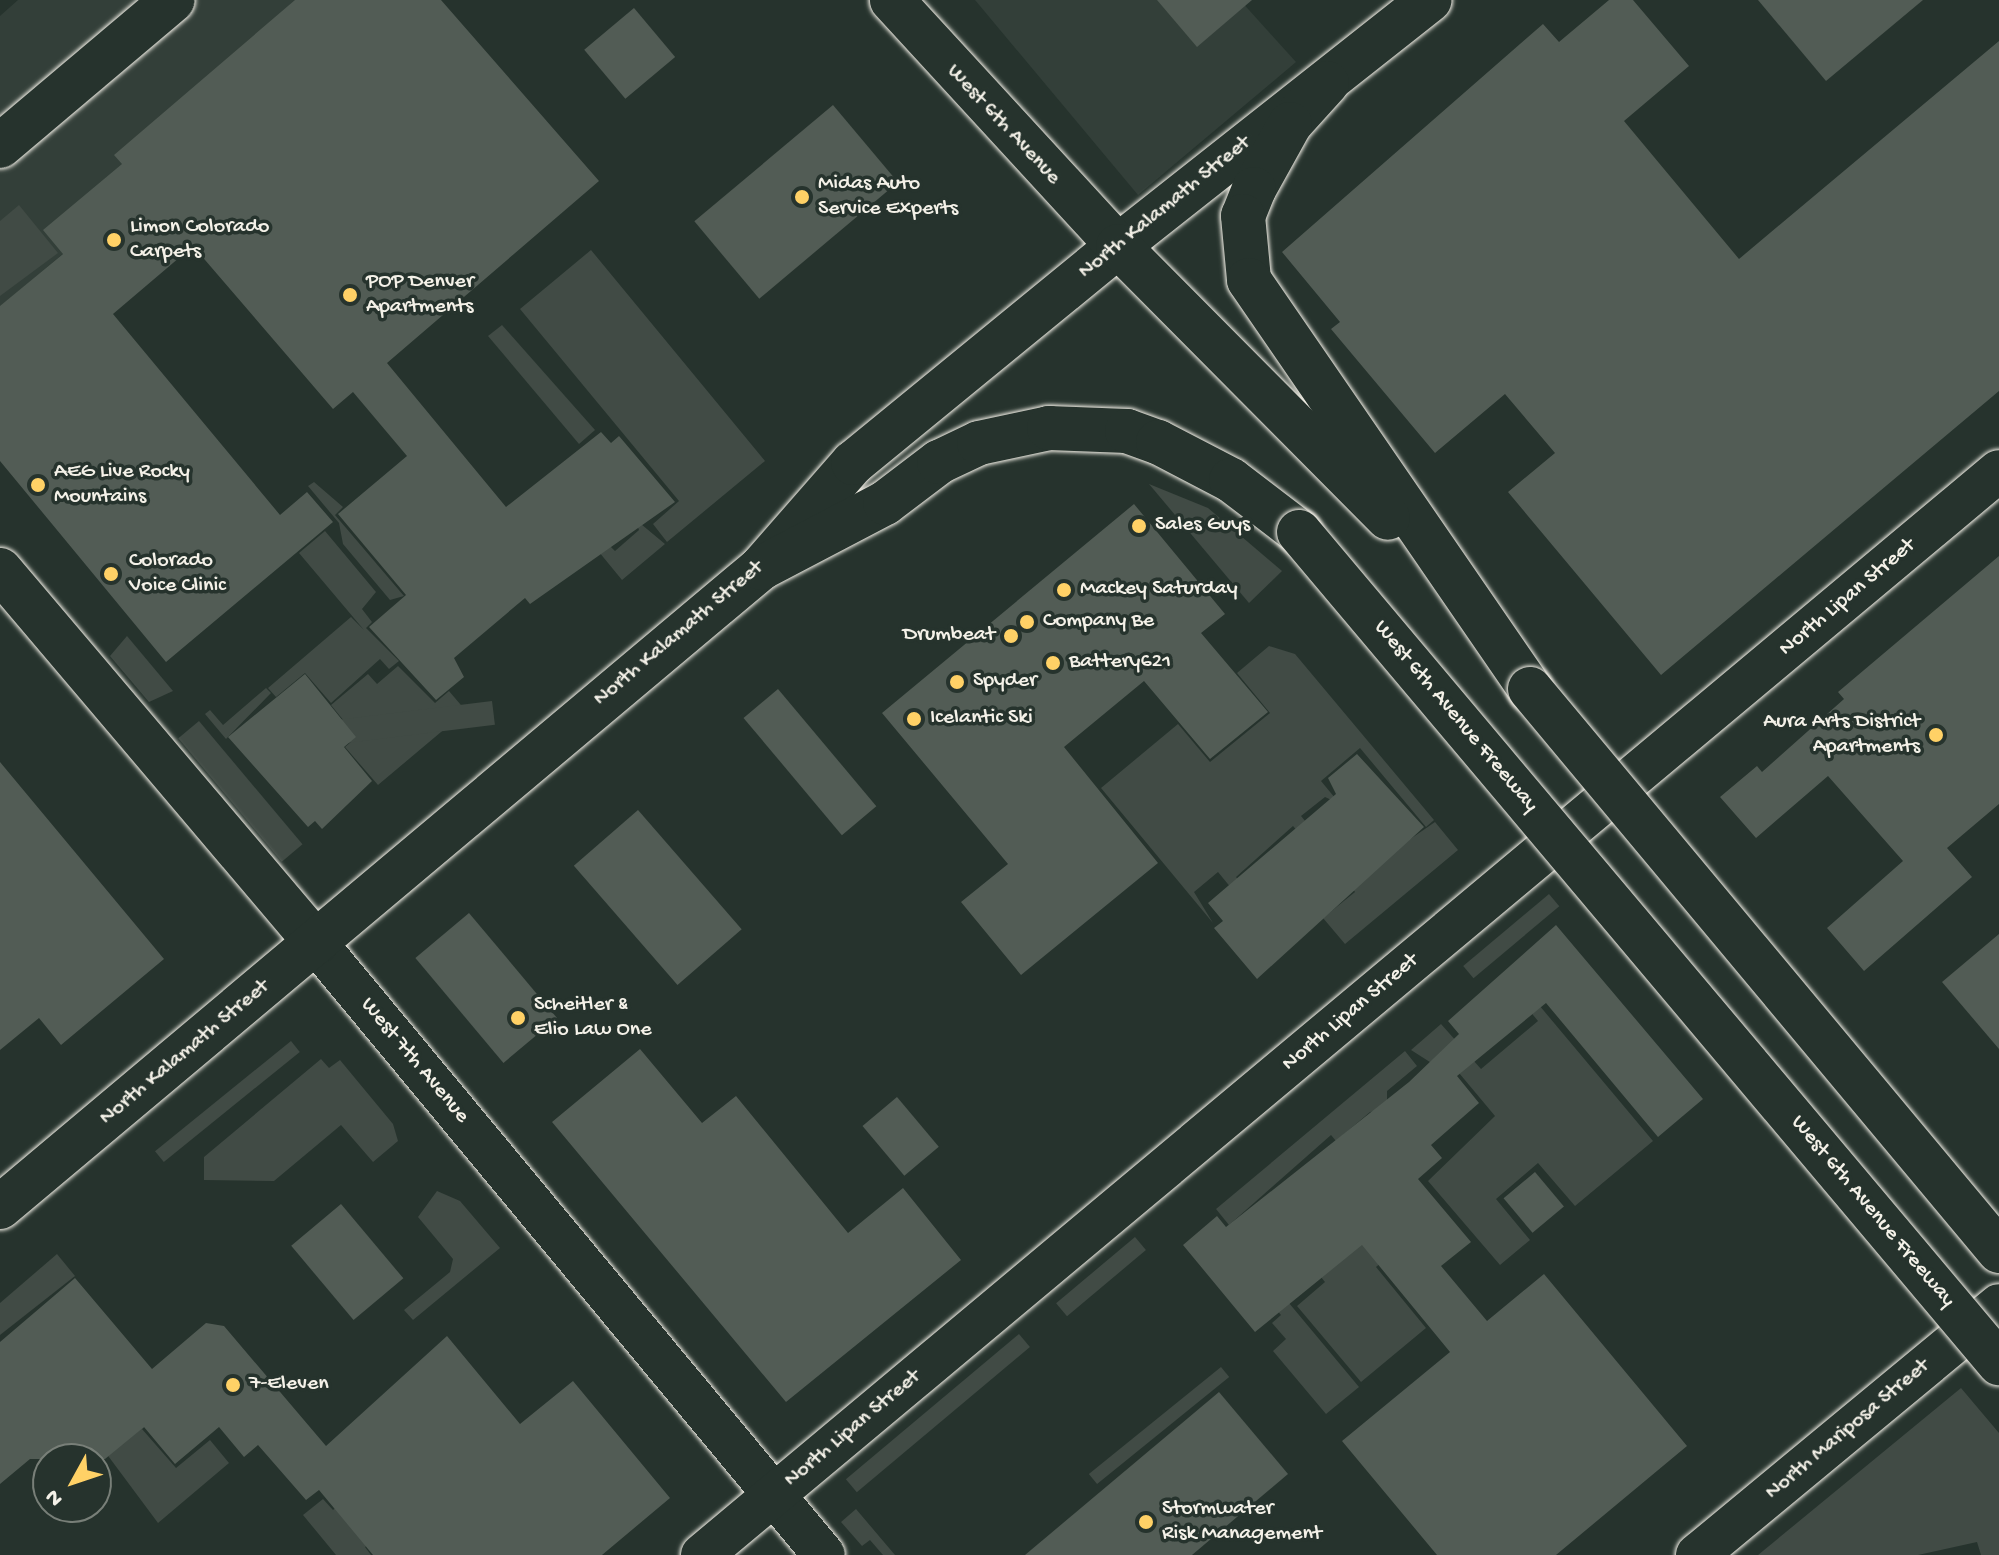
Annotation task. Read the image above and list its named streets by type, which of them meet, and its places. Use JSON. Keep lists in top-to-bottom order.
{
  "streets": {
    "main road": [
      "West 6th Avenue",
      "North Kalamath Street",
      "West 6th Avenue Freeway",
      "West 7th Avenue"
    ],
    "street": ["North Lipan Street", "North Mariposa Street"]
  },
  "crossings": [
    ["West 6th Avenue", "North Kalamath Street"],
    ["North Kalamath Street", "West 6th Avenue Freeway"],
    ["North Kalamath Street", "West 7th Avenue"],
    ["North Lipan Street", "West 7th Avenue"]
  ],
  "places": [
    "Midas Auto Service Experts",
    "Limon Colorado Carpets",
    "POP Denver Apartments",
    "AEG Live Rocky Mountains",
    "Sales Guys",
    "Colorado Voice Clinic",
    "Mackey Saturday",
    "Company Be",
    "Drumbeat",
    "Battery621",
    "Spyder",
    "Icelantic Ski",
    "Aura Arts District Apartments",
    "Scheitler & Elio Law One",
    "7-Eleven",
    "Stormwater Risk Management"
  ],
  "north": "bottom left"
}
